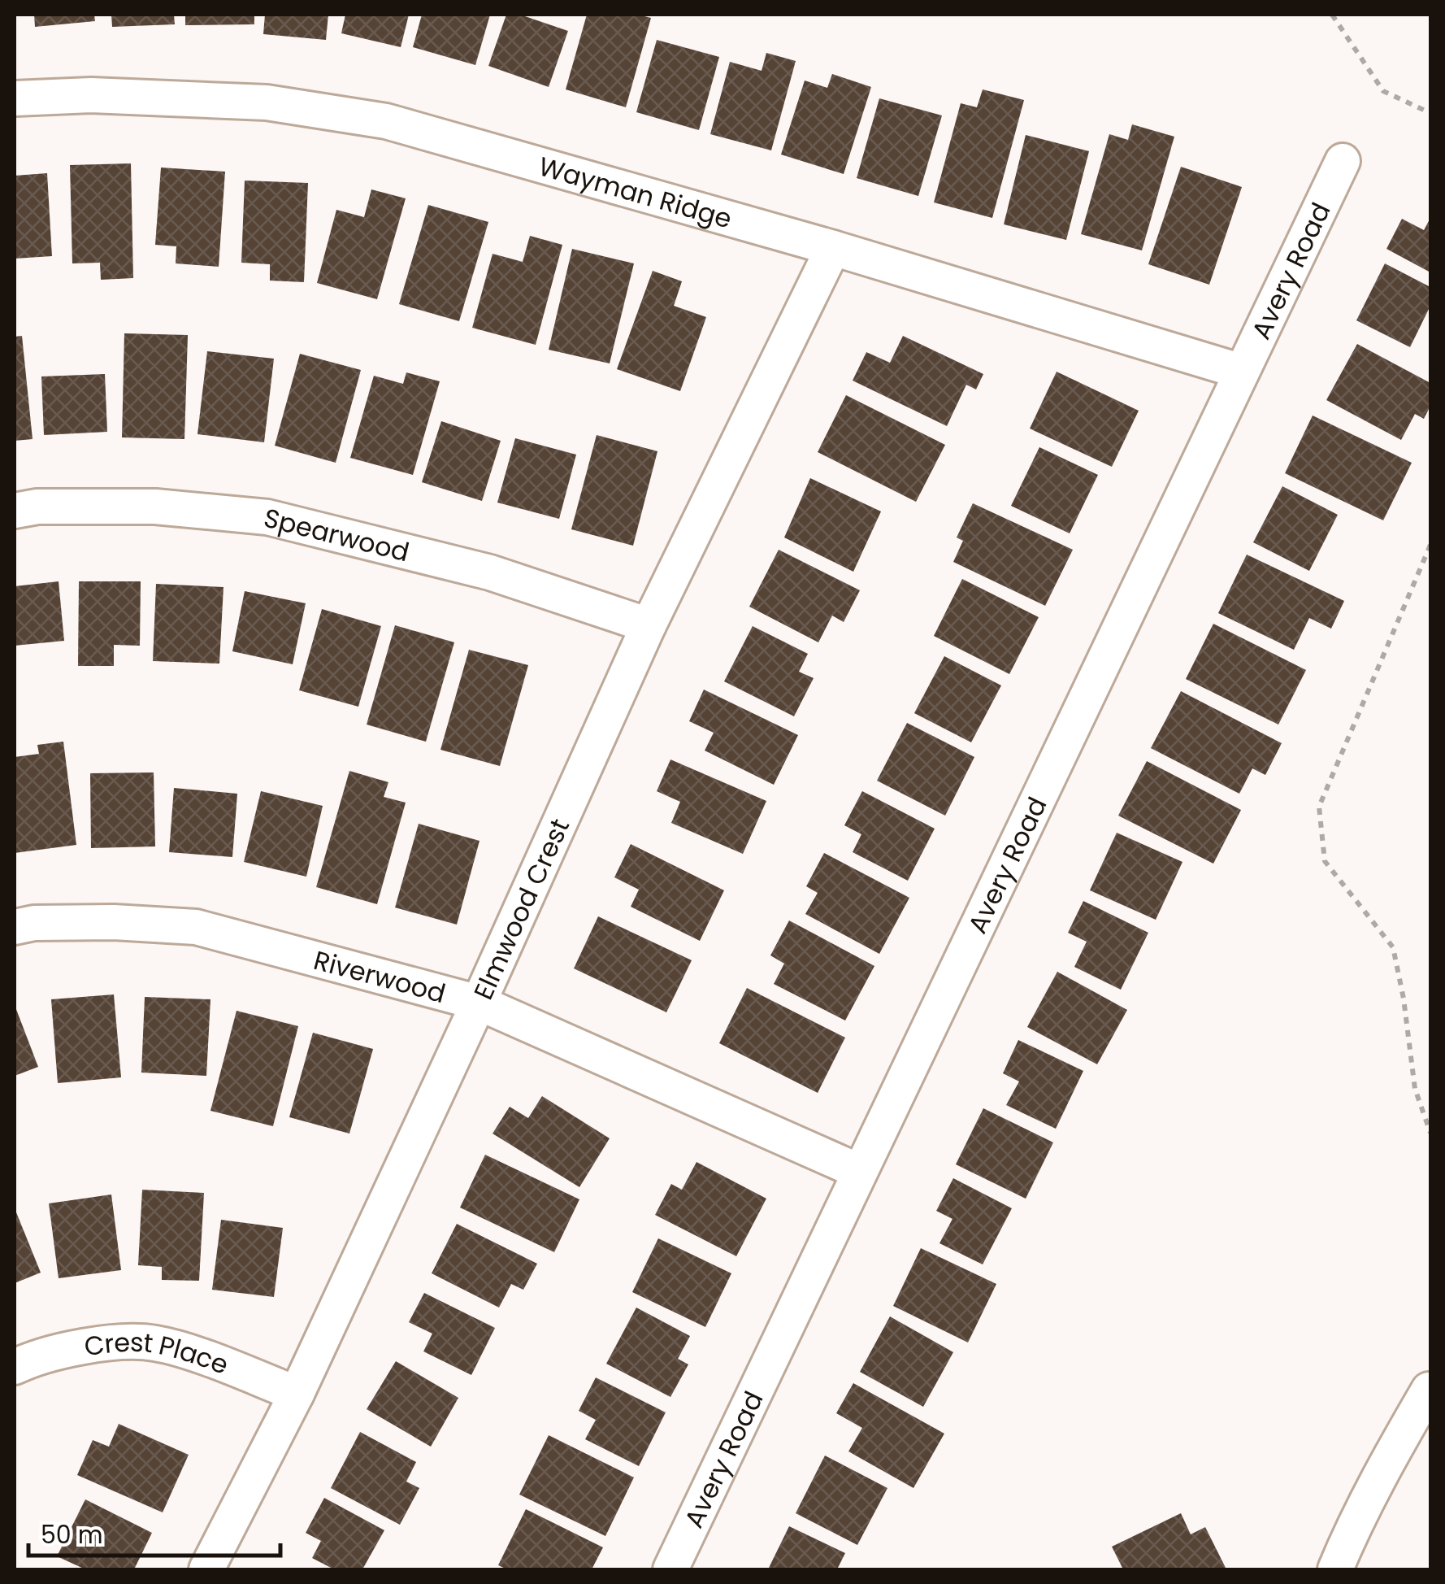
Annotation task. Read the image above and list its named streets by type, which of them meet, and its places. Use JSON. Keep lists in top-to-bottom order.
{
  "streets": {
    "street": [
      "Wayman Ridge",
      "Avery Road",
      "Spearwood",
      "Elmwood Crest",
      "Riverwood",
      "Crest Place"
    ]
  },
  "crossings": [
    ["Wayman Ridge", "Avery Road"],
    ["Wayman Ridge", "Elmwood Crest"],
    ["Avery Road", "Riverwood"],
    ["Spearwood", "Elmwood Crest"],
    ["Elmwood Crest", "Riverwood"],
    ["Elmwood Crest", "Crest Place"]
  ],
  "scale_bar": "50 m"
}
